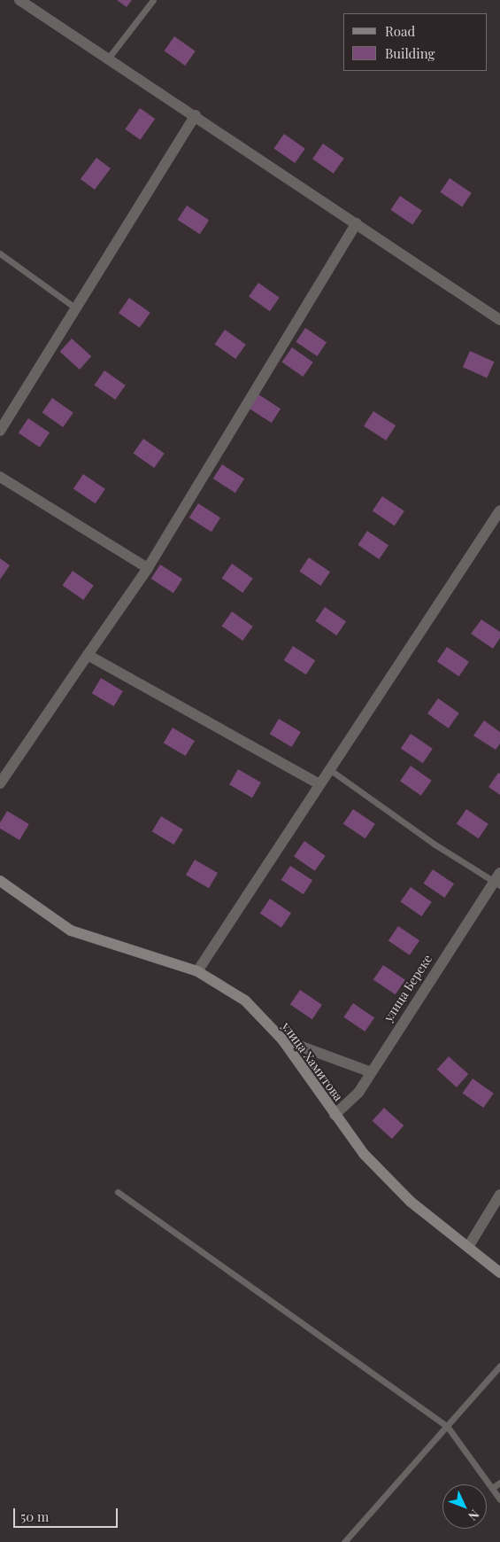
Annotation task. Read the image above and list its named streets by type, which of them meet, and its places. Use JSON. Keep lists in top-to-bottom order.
{
  "streets": {
    "street": ["улица Береке", "улица Хамитова"]
  },
  "crossings": [
    ["улица Береке", "улица Хамитова"]
  ],
  "legend": ["Road", "Building"],
  "scale_bar": "50 m",
  "north": "bottom right"
}
